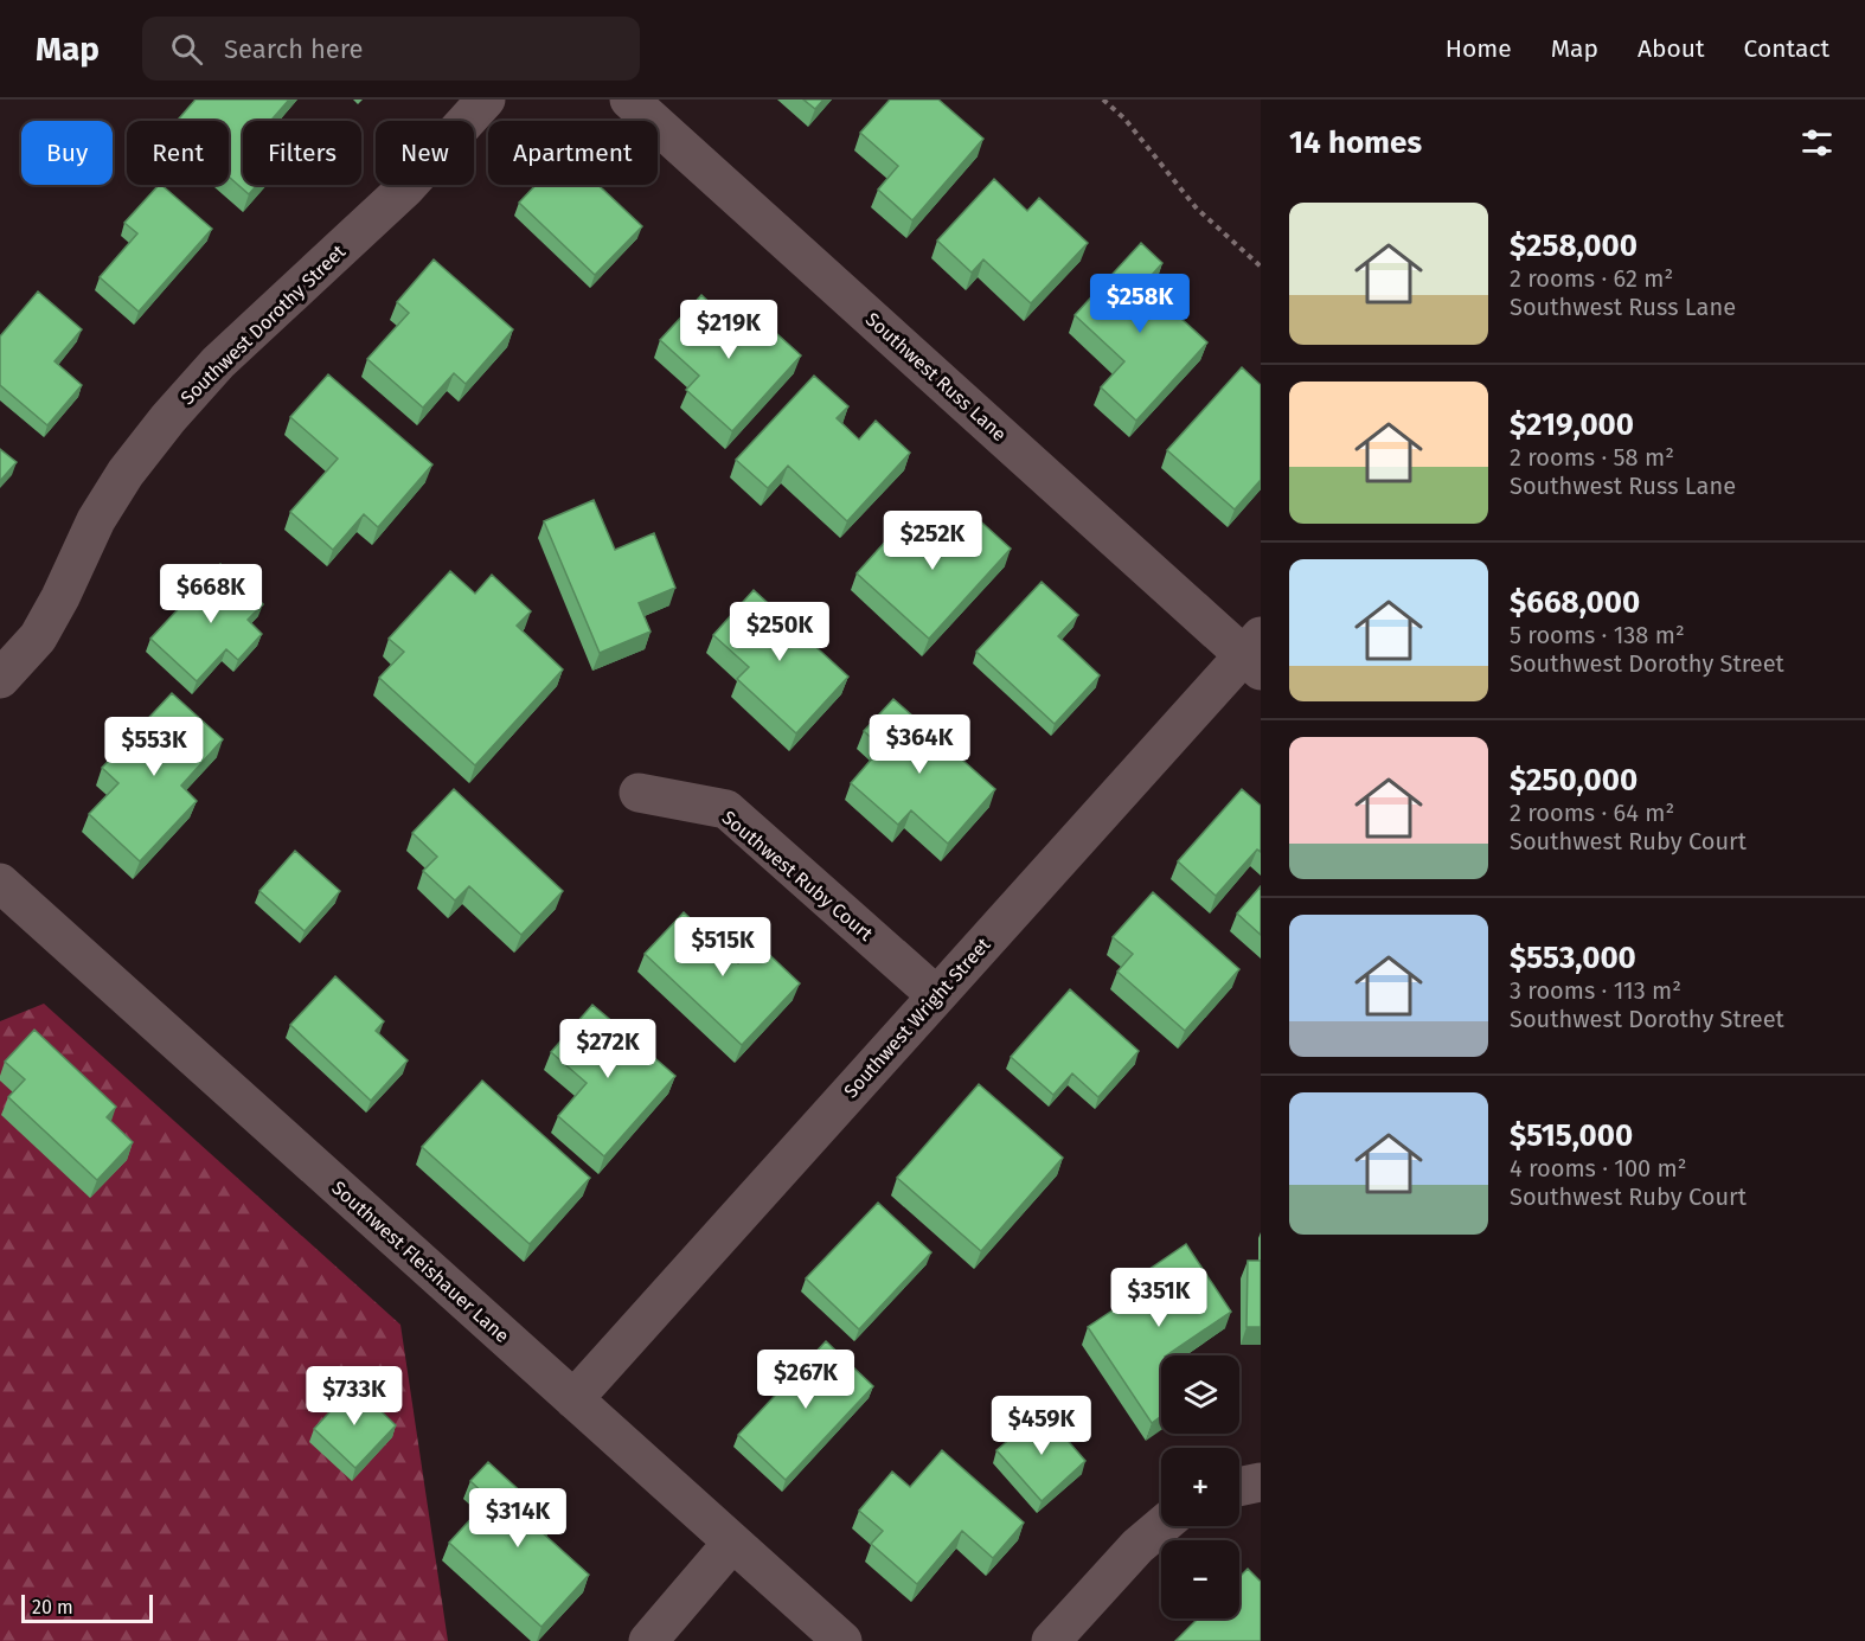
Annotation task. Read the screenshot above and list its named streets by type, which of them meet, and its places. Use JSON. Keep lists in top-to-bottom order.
{
  "streets": {
    "street": [
      "Southwest Dorothy Street",
      "Southwest Russ Lane",
      "Southwest Ruby Court",
      "Southwest Wright Street",
      "Southwest Fleishauer Lane"
    ]
  },
  "crossings": [
    ["Southwest Russ Lane", "Southwest Wright Street"],
    ["Southwest Ruby Court", "Southwest Wright Street"],
    ["Southwest Wright Street", "Southwest Fleishauer Lane"]
  ],
  "scale_bar": "20 m",
  "page": {
    "header": "Map",
    "search": "Search here",
    "nav": [
      "Home",
      "Map",
      "About",
      "Contact"
    ],
    "heading": "14 homes",
    "chip": [
      "Buy",
      "Rent",
      "Filters",
      "New",
      "Apartment"
    ],
    "list": [
      {
        "name": "$258,000",
        "note": "2 rooms · 62 m² · Southwest Russ Lane"
      },
      {
        "name": "$219,000",
        "note": "2 rooms · 58 m² · Southwest Russ Lane"
      },
      {
        "name": "$668,000",
        "note": "5 rooms · 138 m² · Southwest Dorothy Street"
      },
      {
        "name": "$250,000",
        "note": "2 rooms · 64 m² · Southwest Ruby Court"
      },
      {
        "name": "$553,000",
        "note": "3 rooms · 113 m² · Southwest Dorothy Street"
      },
      {
        "name": "$515,000",
        "note": "4 rooms · 100 m² · Southwest Ruby Court"
      }
    ],
    "price": [
      "$258K",
      "$219K",
      "$252K",
      "$668K",
      "$250K",
      "$364K",
      "$553K",
      "$515K",
      "$272K",
      "$351K",
      "$267K",
      "$733K",
      "$459K",
      "$314K"
    ],
    "map_buttons": ["+", "−"],
    "scale": "20 m"
  }
}
